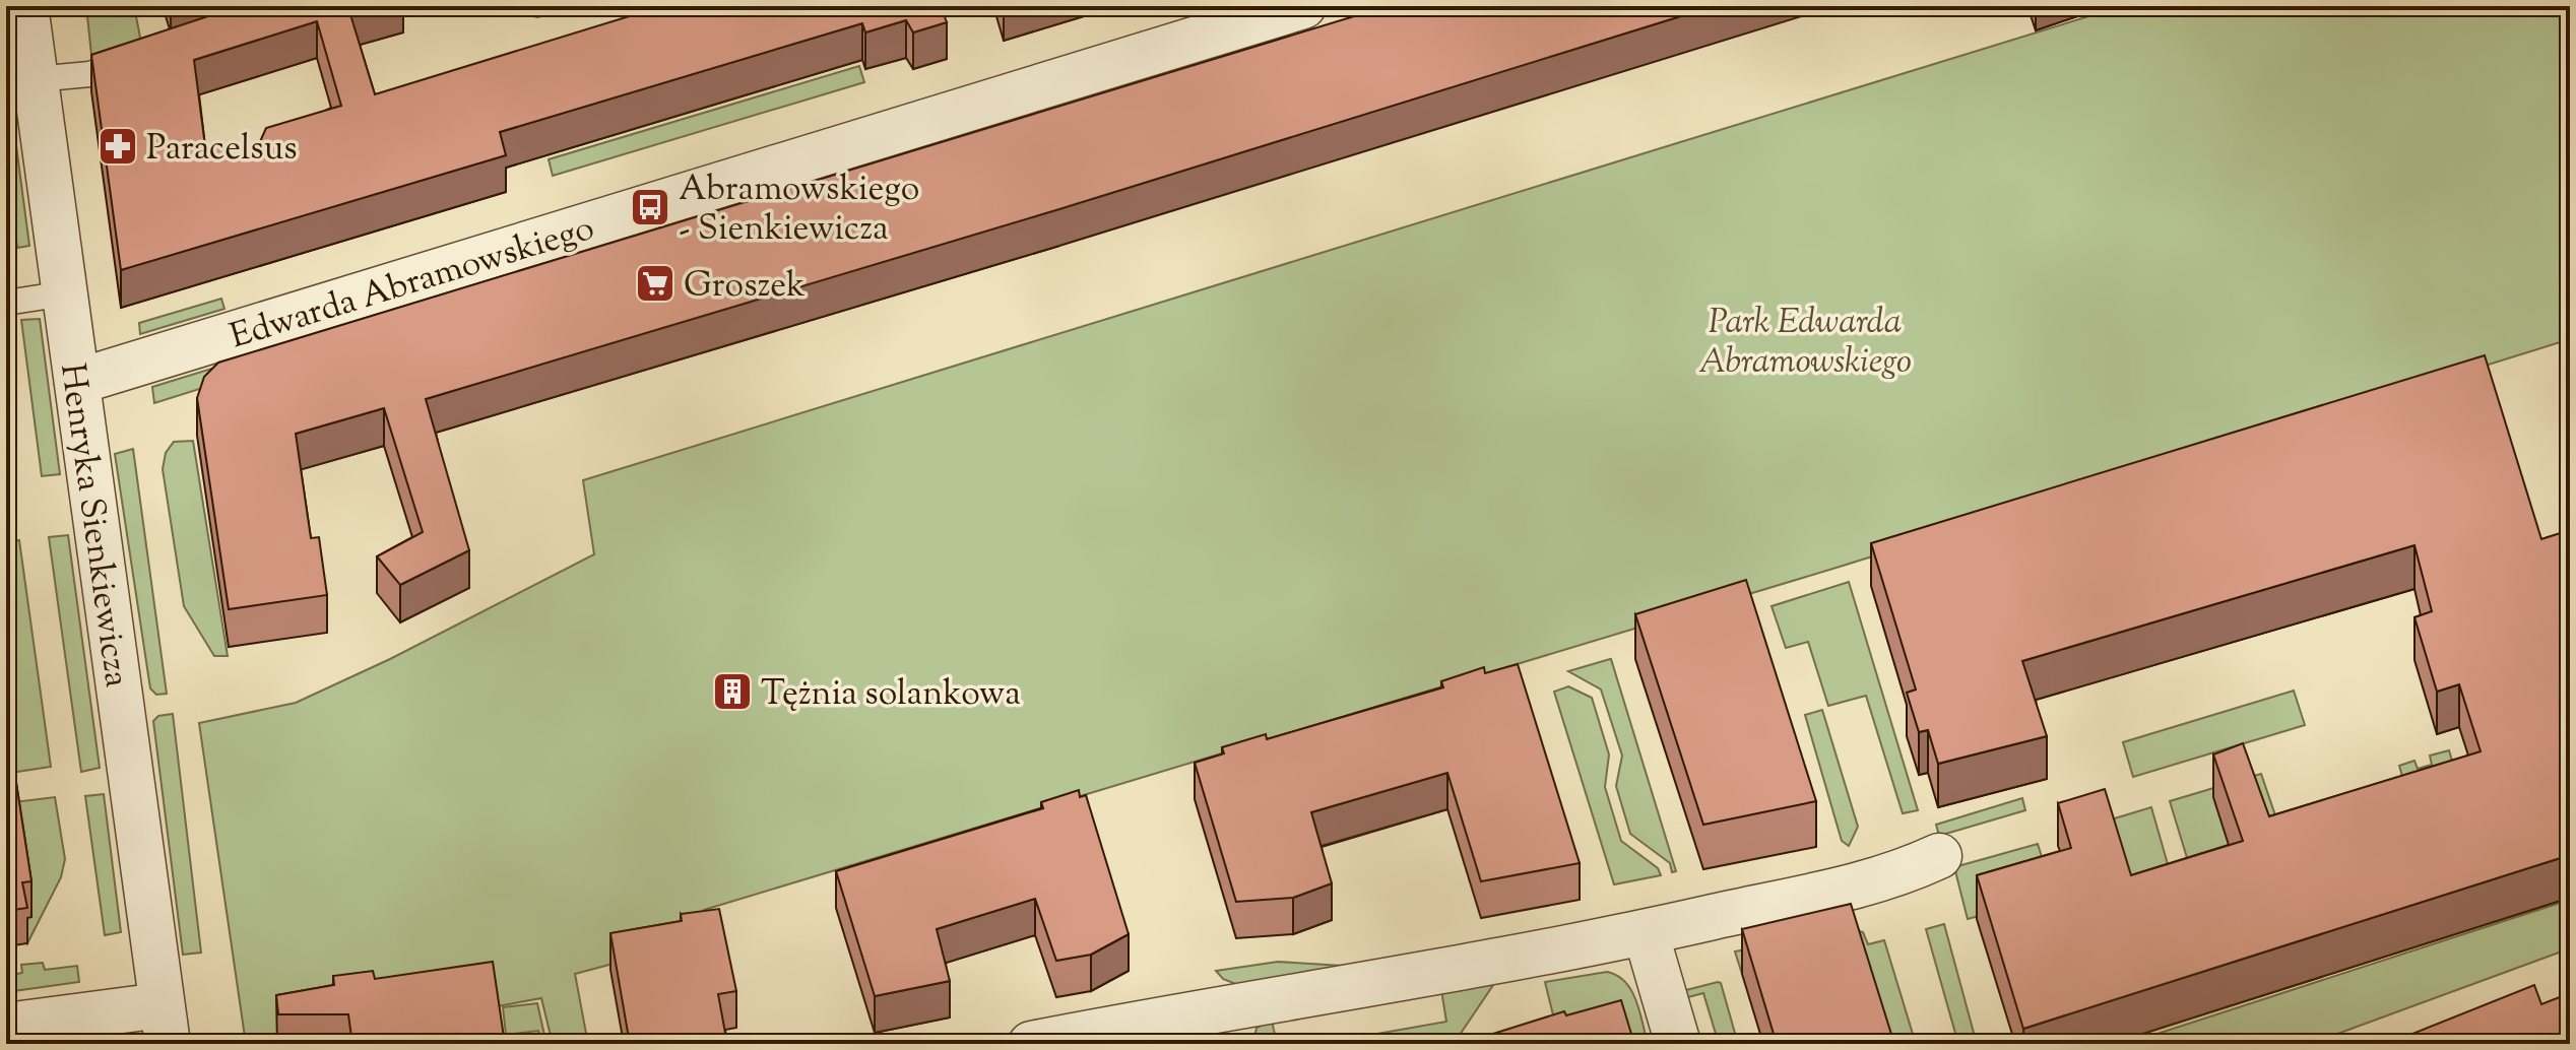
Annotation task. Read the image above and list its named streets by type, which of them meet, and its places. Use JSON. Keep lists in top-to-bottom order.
{
  "streets": {
    "street": ["Edwarda Abramowskiego", "Henryka Sienkiewicza"]
  },
  "crossings": [
    ["Edwarda Abramowskiego", "Henryka Sienkiewicza"]
  ],
  "parks": ["Park Edwarda Abramowskiego"],
  "places": {
    "pharmacy": ["Paracelsus"],
    "bus stop": ["Abramowskiego - Sienkiewicza"],
    "supermarket": ["Groszek"],
    "building": ["Tężnia solankowa"]
  }
}
